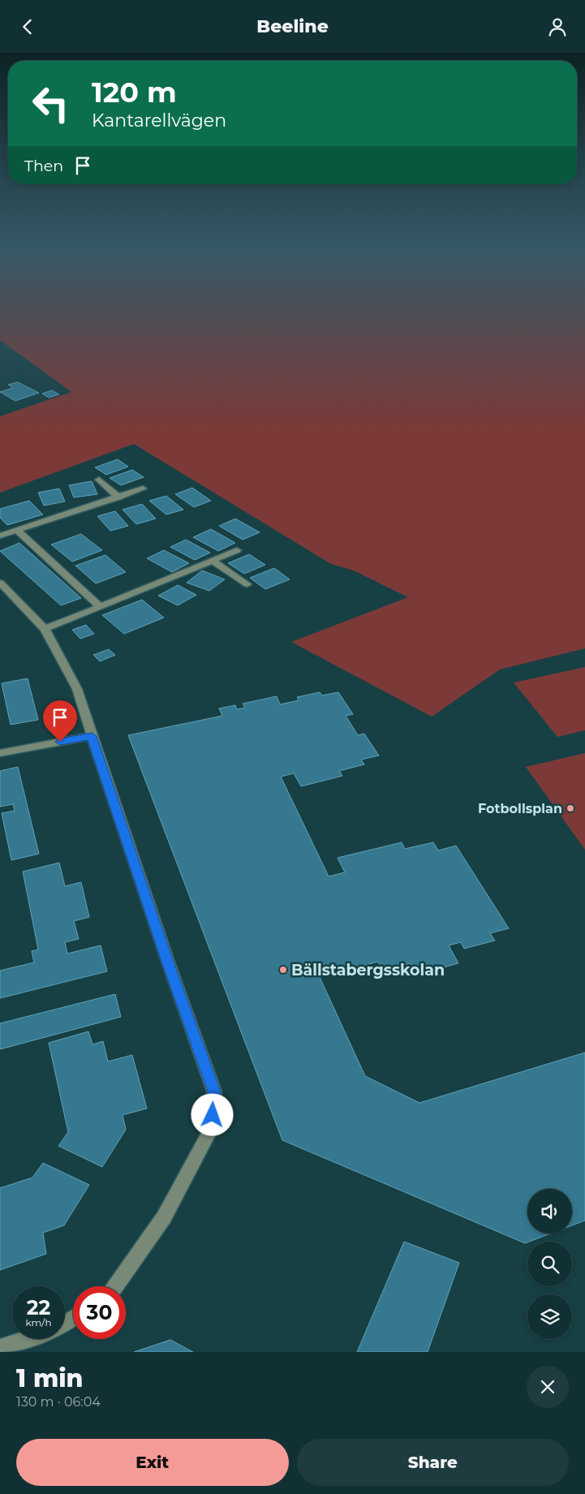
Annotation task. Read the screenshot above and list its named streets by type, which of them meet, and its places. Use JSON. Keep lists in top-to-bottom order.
{
  "places": ["Fotbollsplan", "Bällstabergsskolan"],
  "page": {
    "header": "Beeline",
    "turn": ["120 m", "Kantarellvägen"],
    "then": "Then",
    "speed": "22 km/h",
    "limit": "30",
    "heading": ["1 min", "130 m · 06:04"],
    "buttons": ["Exit", "Share"]
  }
}
